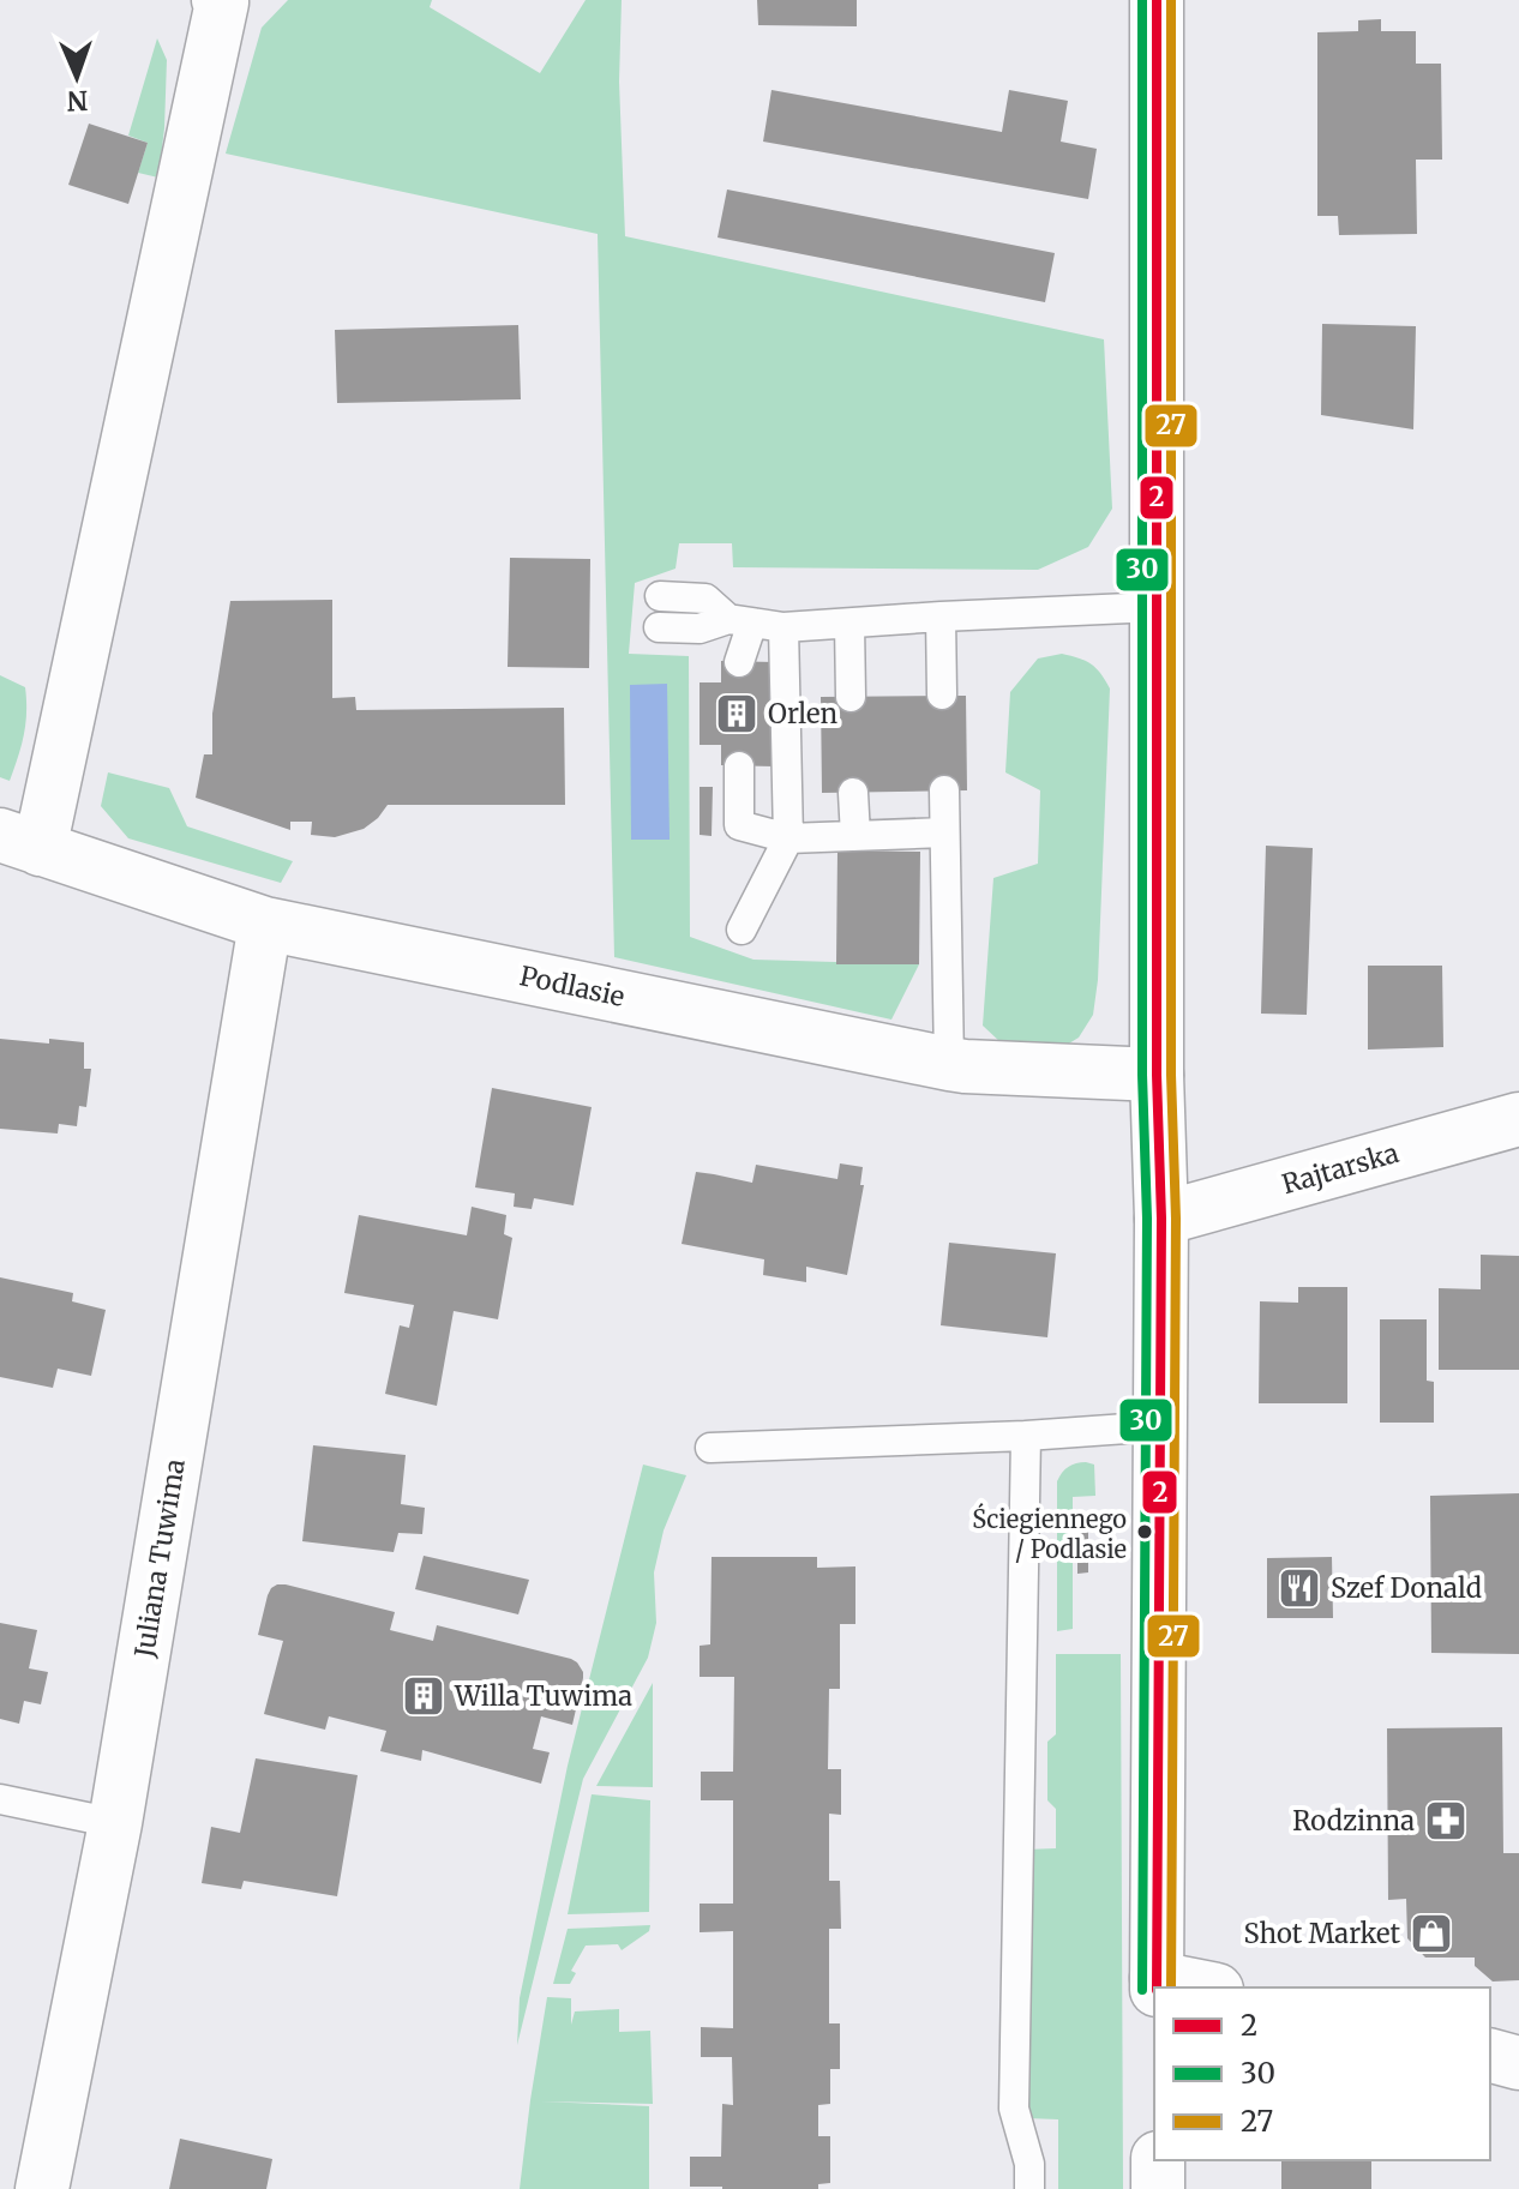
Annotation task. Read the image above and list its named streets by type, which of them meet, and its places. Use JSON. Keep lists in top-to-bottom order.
{
  "streets": {
    "street": ["Podlasie", "Rajtarska", "Juliana Tuwima"]
  },
  "crossings": [
    ["Podlasie", "Juliana Tuwima"]
  ],
  "places": {
    "building": ["Orlen", "Willa Tuwima"],
    "other": ["Ściegiennego / Podlasie"],
    "restaurant": ["Szef Donald"],
    "pharmacy": ["Rodzinna"],
    "shop": ["Shot Market"]
  },
  "lines": ["transit line 2", "transit line 30", "transit line 27"],
  "legend": ["2", "30", "27"],
  "north": "bottom"
}
